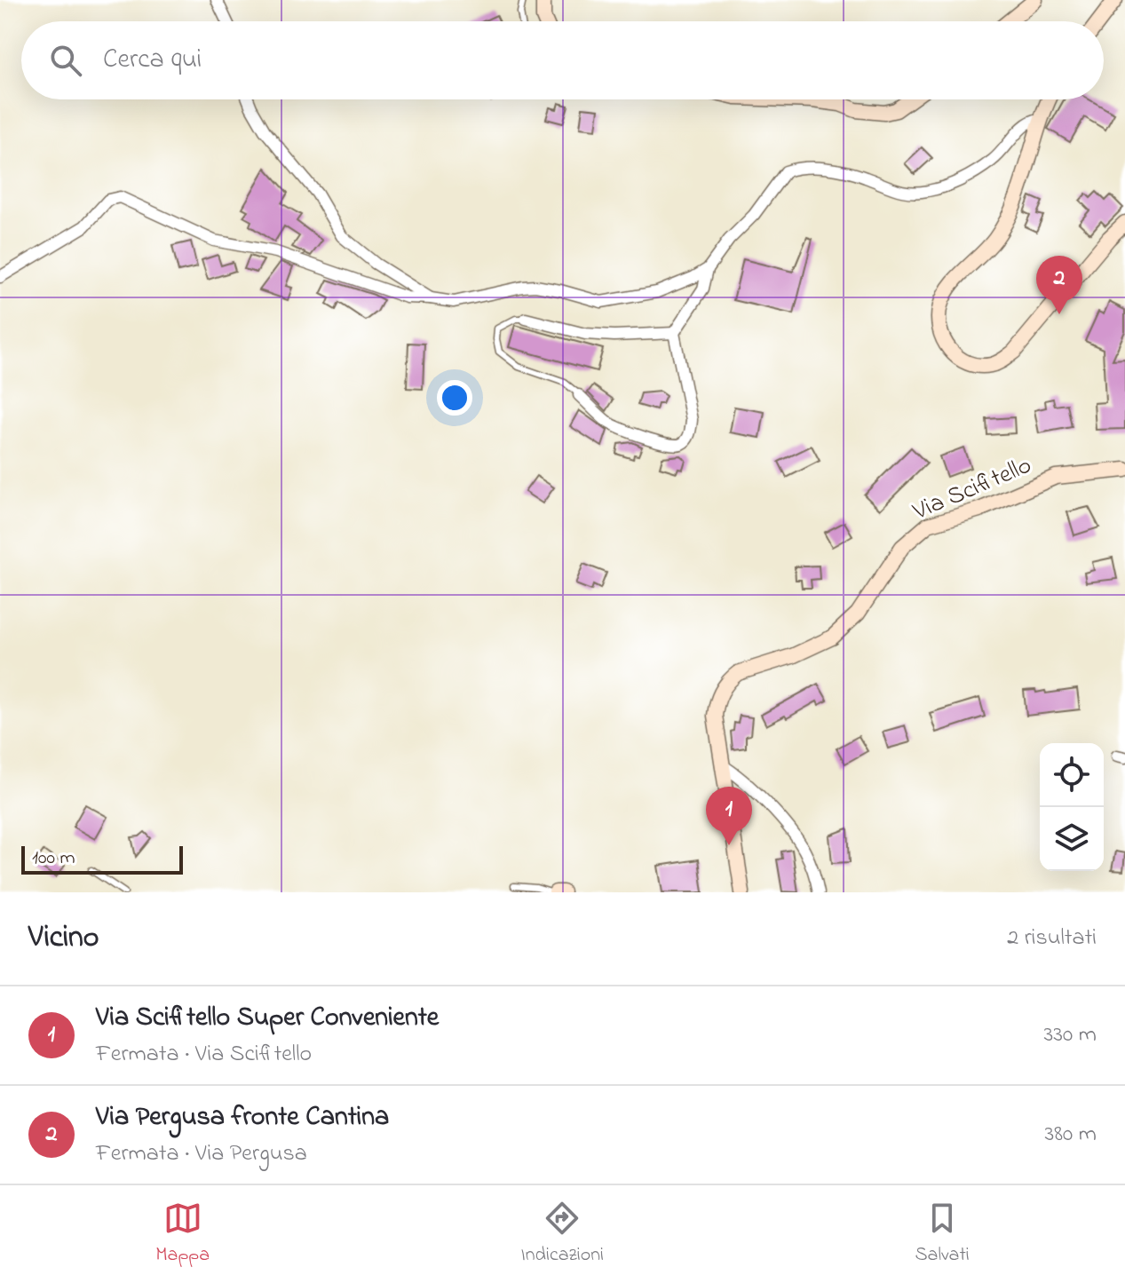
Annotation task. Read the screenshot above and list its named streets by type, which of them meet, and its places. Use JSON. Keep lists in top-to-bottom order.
{
  "streets": {
    "main road": ["Via Scifitello"]
  },
  "scale_bar": "100 m",
  "page": {
    "search": "Cerca qui",
    "pins": ["2", "1"],
    "scale": "100 m",
    "heading": ["Vicino", "2 risultati"],
    "list": [
      {
        "mark": "1",
        "name": "Via Scifitello Super Conveniente",
        "note": "Fermata · Via Scifitello",
        "value": "330 m"
      },
      {
        "mark": "2",
        "name": "Via Pergusa fronte Cantina",
        "note": "Fermata · Via Pergusa",
        "value": "380 m"
      }
    ],
    "nav": ["Mappa", "Indicazioni", "Salvati"]
  }
}
